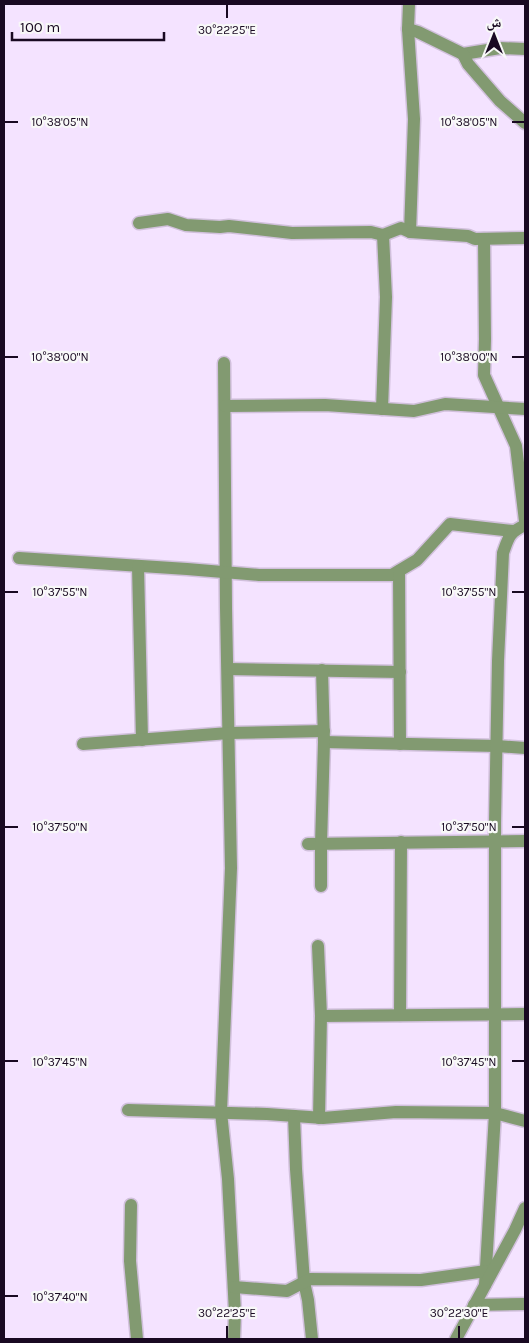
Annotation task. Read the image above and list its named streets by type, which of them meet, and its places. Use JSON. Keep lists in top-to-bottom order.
{
  "scale_bar": "100 m",
  "north": "top",
  "coordinates": [
    "30°22'25\"E",
    "10°38'05\"N",
    "10°38'00\"N",
    "10°37'55\"N",
    "10°37'50\"N",
    "10°37'45\"N",
    "10°37'40\"N",
    "30°22'30\"E"
  ]
}
